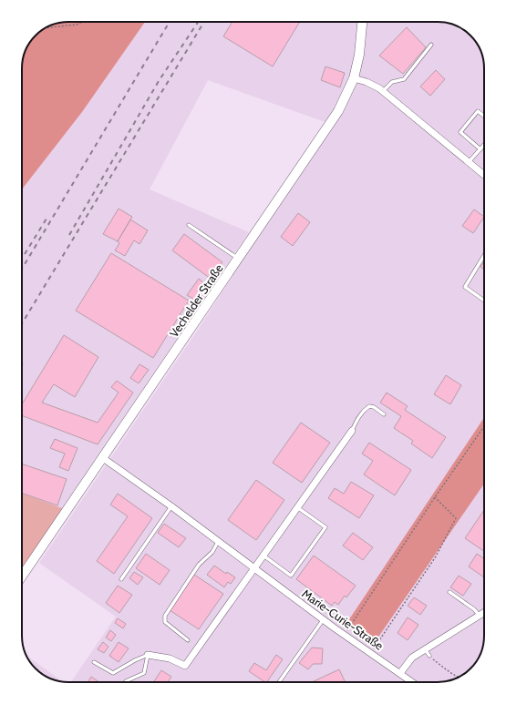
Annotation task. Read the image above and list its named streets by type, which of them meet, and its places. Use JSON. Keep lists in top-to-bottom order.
{
  "streets": {
    "main road": ["Vechelder Straße"],
    "street": ["Marie-Curie-Straße"]
  },
  "crossings": [
    ["Vechelder Straße", "Marie-Curie-Straße"]
  ]
}
